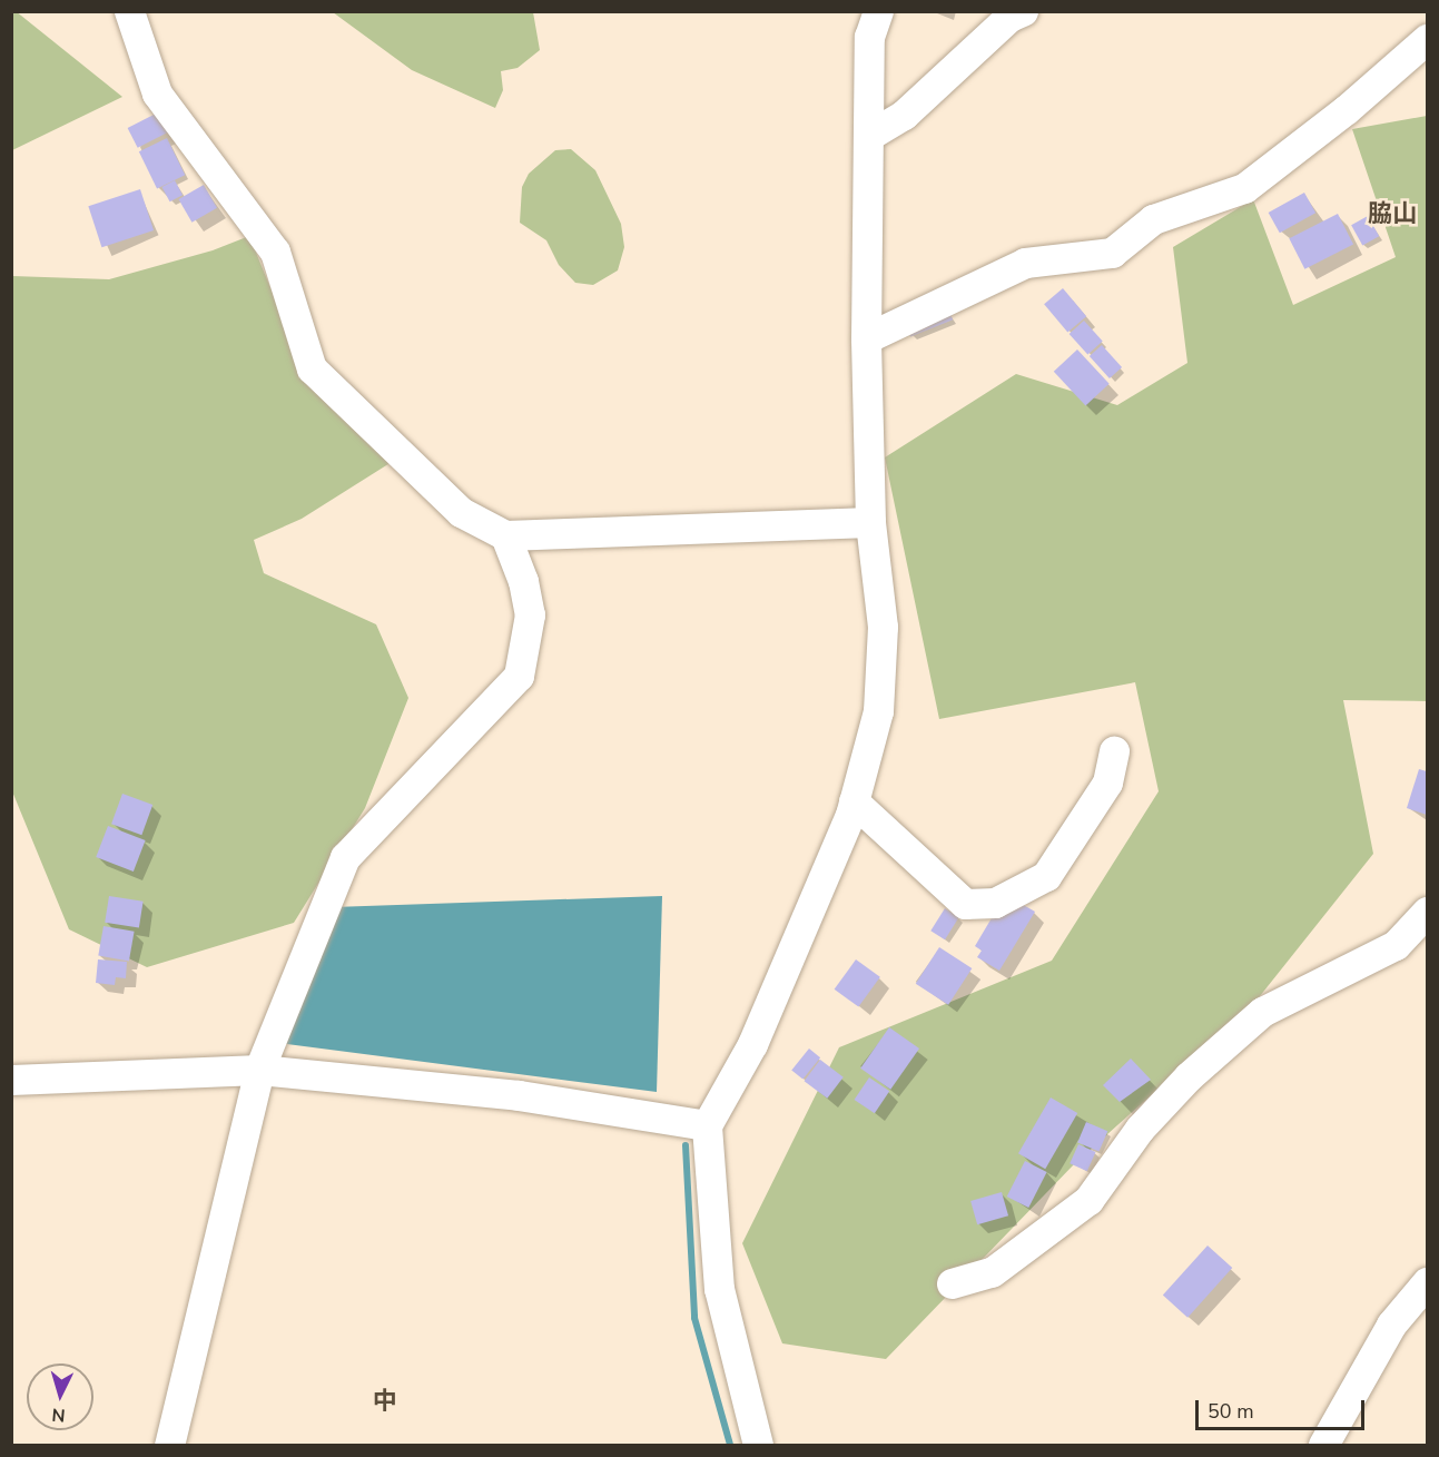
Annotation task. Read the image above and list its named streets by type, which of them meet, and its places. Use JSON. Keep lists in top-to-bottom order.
{
  "districts": ["脇山", "中"],
  "scale_bar": "50 m",
  "north": "bottom"
}
